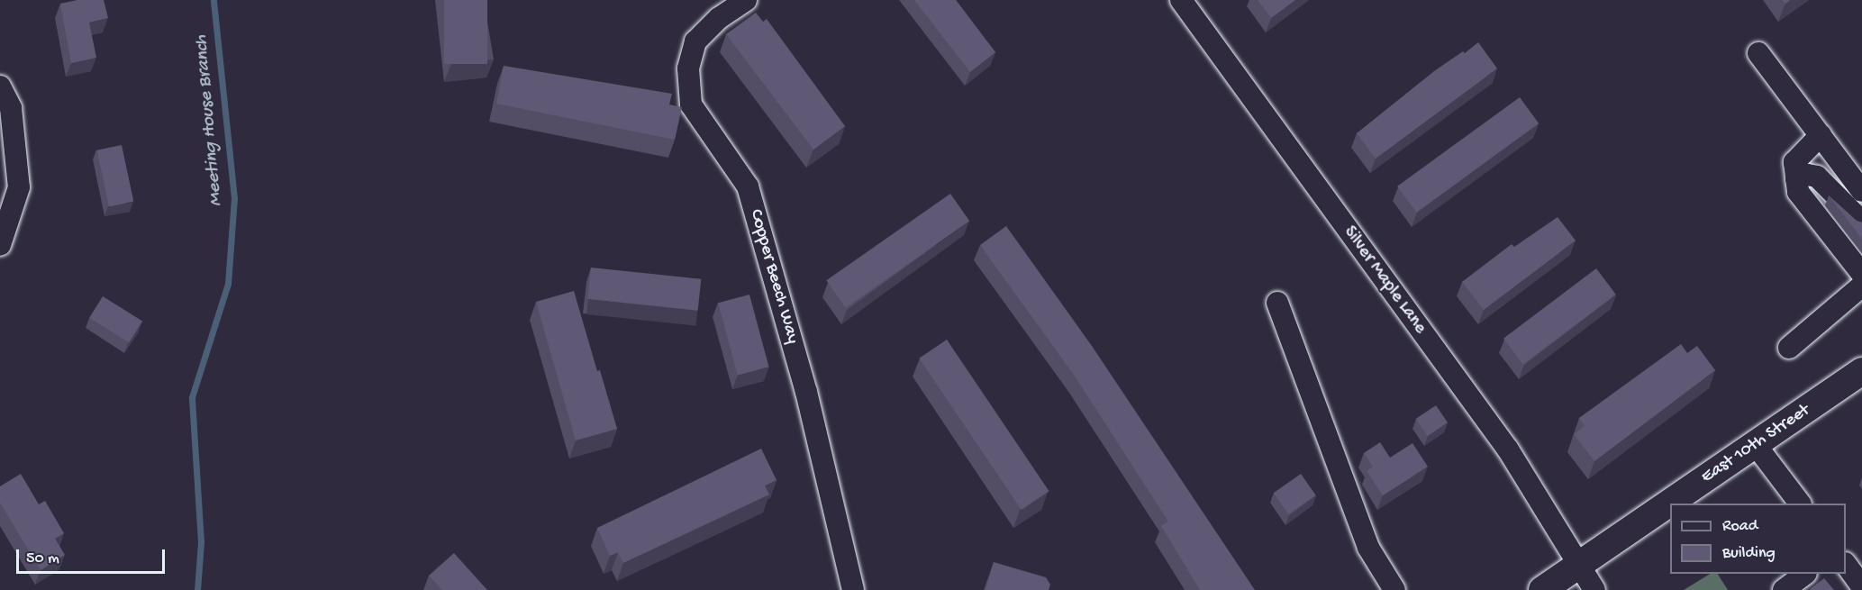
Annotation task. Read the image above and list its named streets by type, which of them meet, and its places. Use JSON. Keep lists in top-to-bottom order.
{
  "streets": {
    "main road": ["East 10th Street"],
    "street": ["Copper Beech Way", "Silver Maple Lane"]
  },
  "crossings": [
    ["Silver Maple Lane", "East 10th Street"]
  ],
  "water": ["Meeting House Branch"],
  "legend": ["Road", "Building"],
  "scale_bar": "50 m"
}
